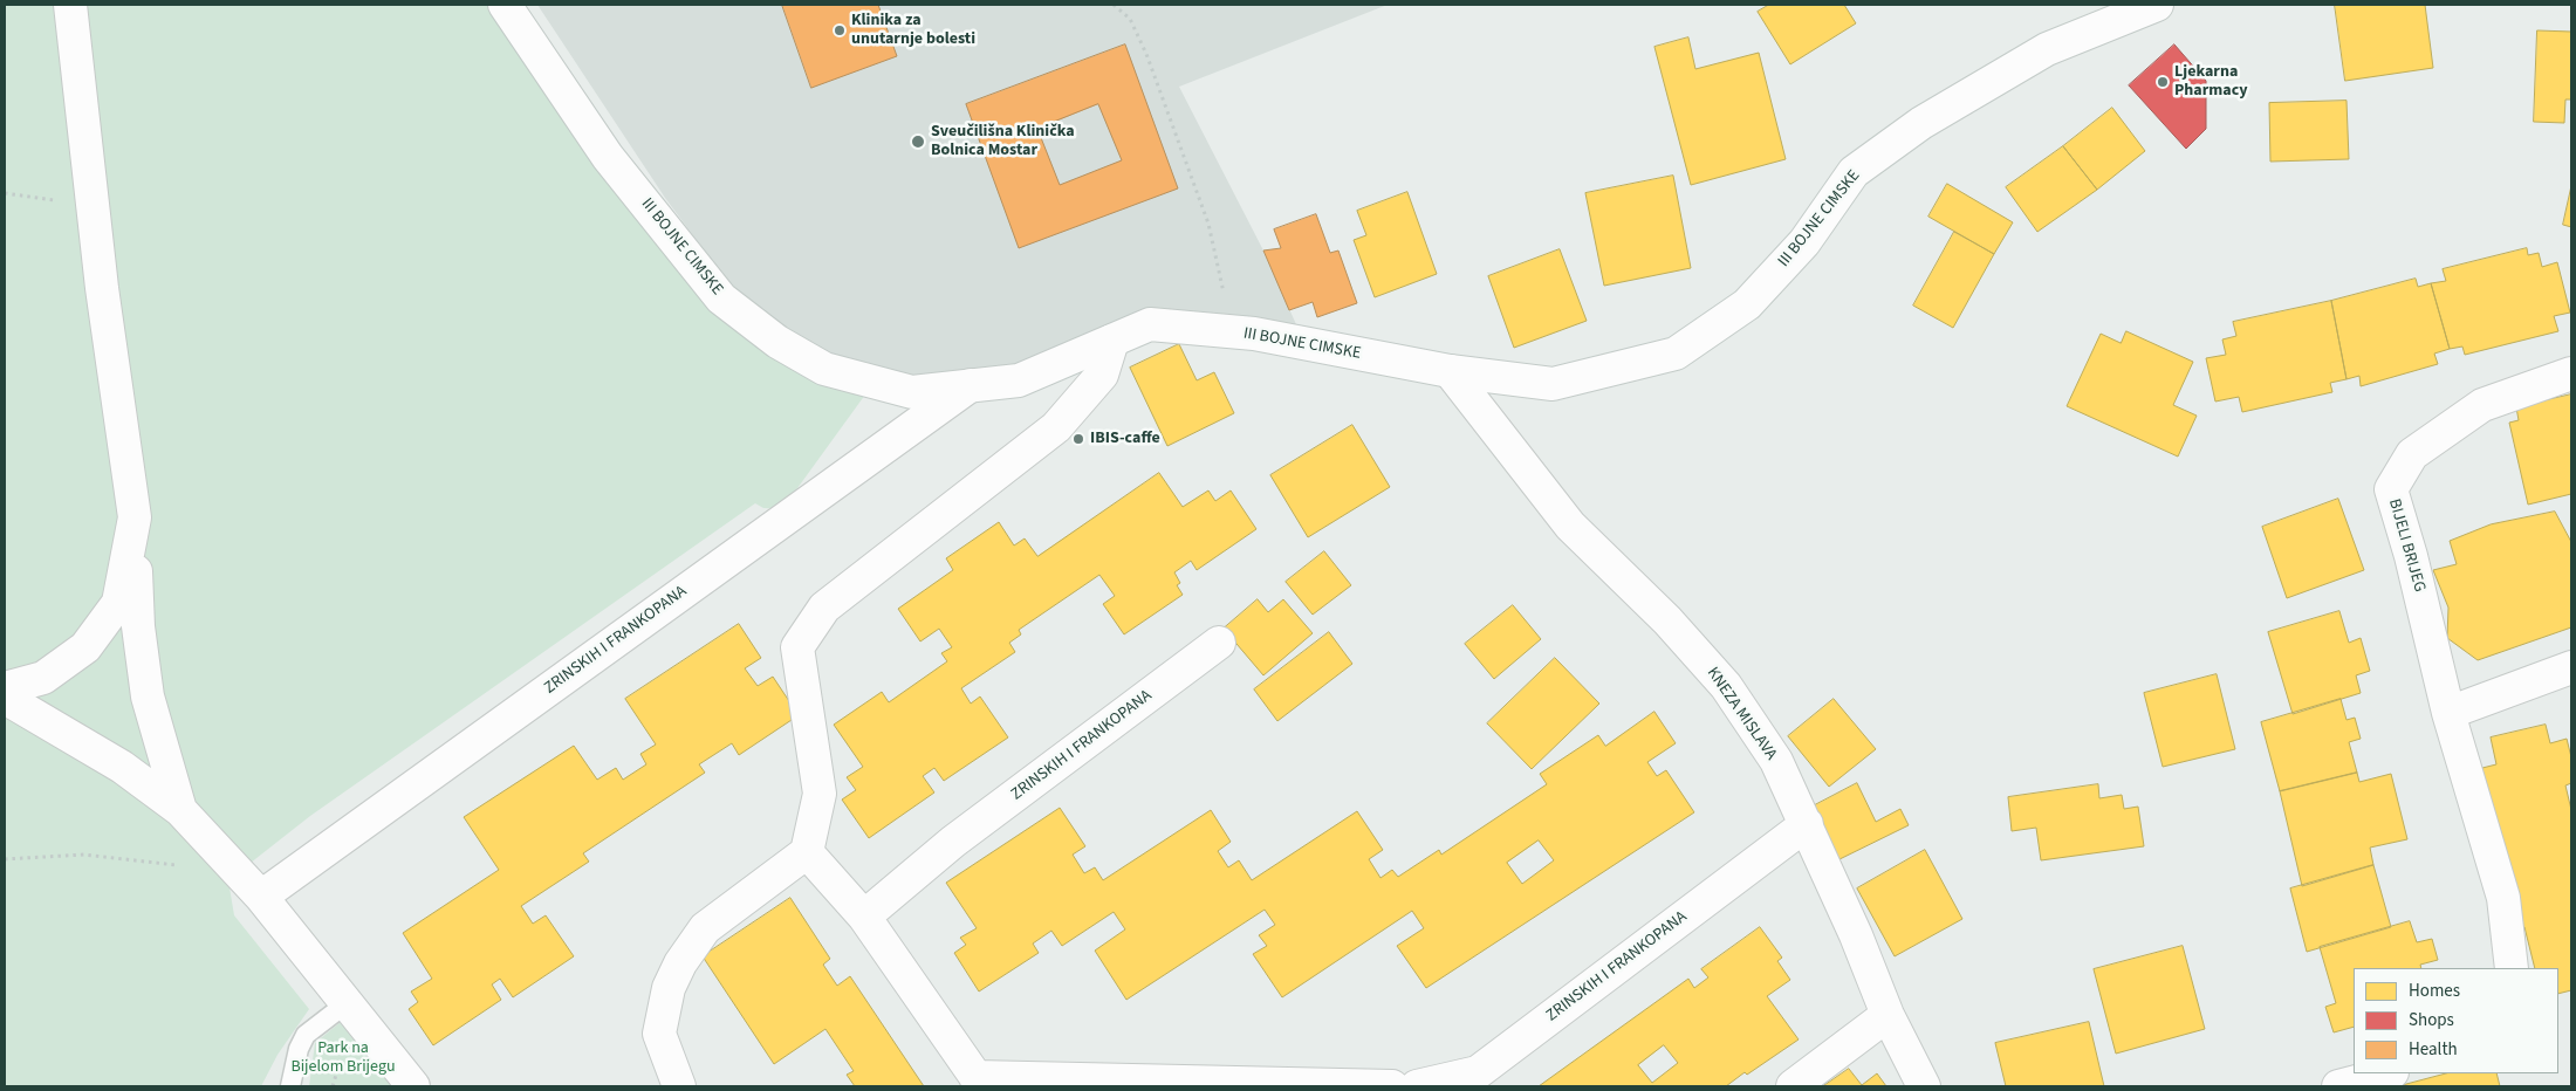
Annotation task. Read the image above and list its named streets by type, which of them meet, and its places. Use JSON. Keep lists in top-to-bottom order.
{
  "streets": {
    "street": [
      "III BOJNE CIMSKE",
      "BIJELI BRIJEG",
      "ZRINSKIH I FRANKOPANA",
      "KNEZA MISLAVA"
    ]
  },
  "crossings": [
    ["III BOJNE CIMSKE", "ZRINSKIH I FRANKOPANA"],
    ["III BOJNE CIMSKE", "KNEZA MISLAVA"],
    ["ZRINSKIH I FRANKOPANA", "KNEZA MISLAVA"]
  ],
  "parks": ["Park na Bijelom Brijegu"],
  "places": [
    "Klinika za unutarnje bolesti",
    "Ljekarna Pharmacy",
    "Sveučilišna Klinička Bolnica Mostar",
    "IBIS-caffe"
  ],
  "legend": ["Homes", "Shops", "Health"]
}
